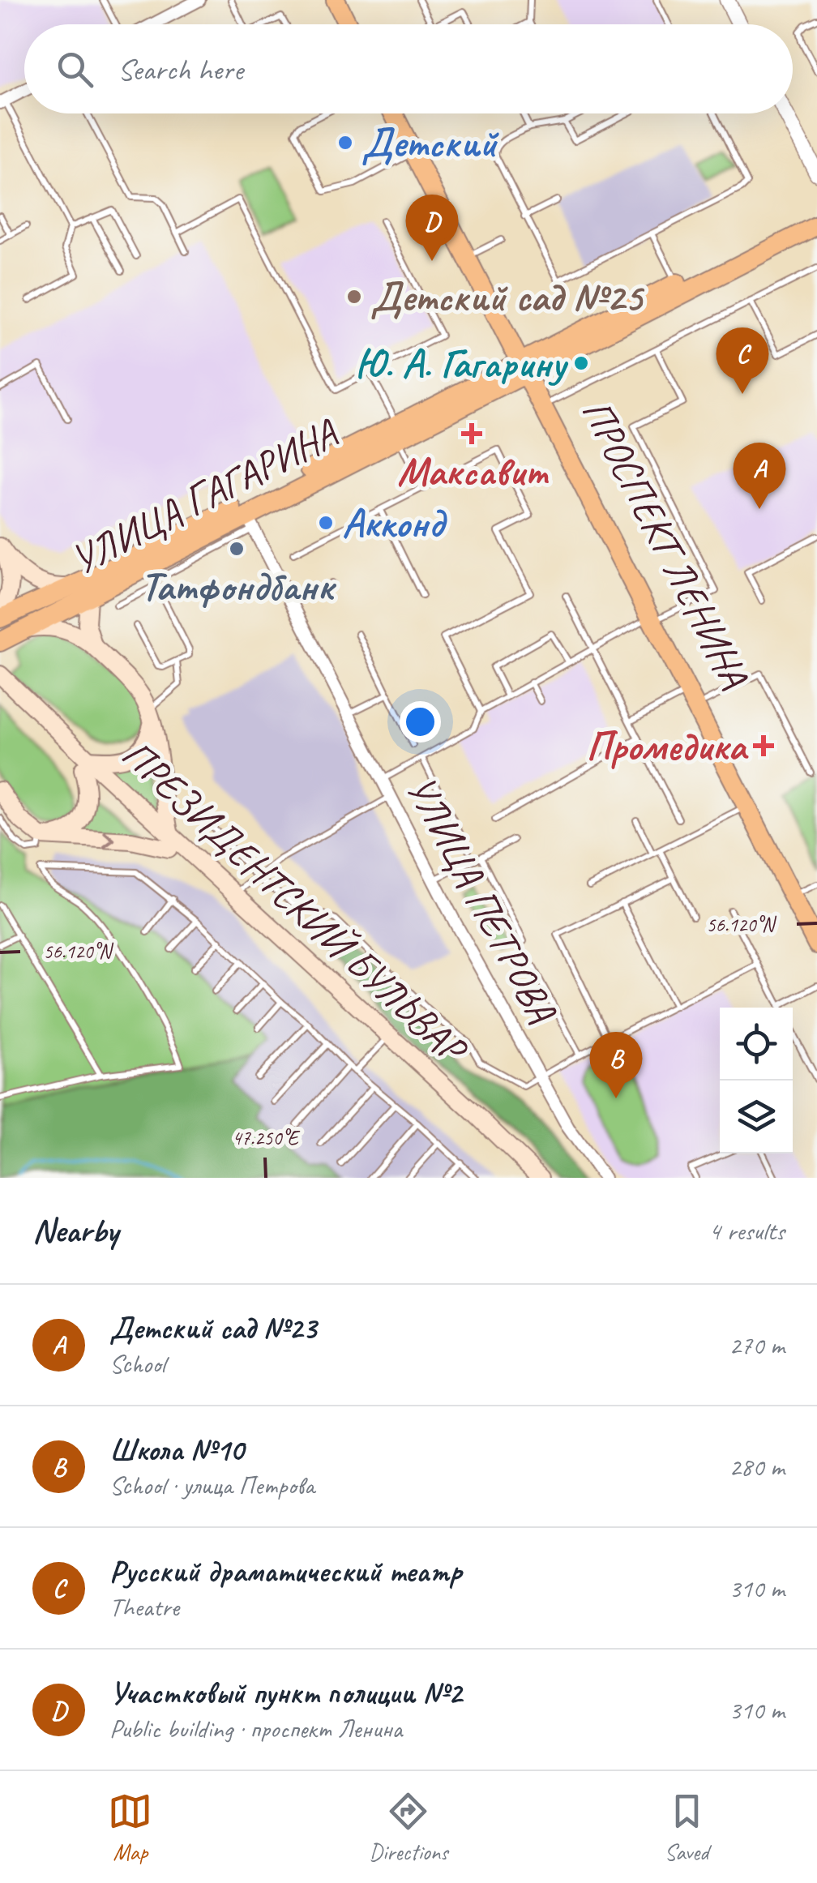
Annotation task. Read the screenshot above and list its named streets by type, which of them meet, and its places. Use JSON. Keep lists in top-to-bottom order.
{
  "streets": {
    "main road": ["УЛИЦА ГАГАРИНА", "ПРОСПЕКТ ЛЕНИНА", "ПРЕЗИДЕНТСКИЙ БУЛЬВАР"],
    "street": ["УЛИЦА ПЕТРОВА"]
  },
  "crossings": [
    ["УЛИЦА ГАГАРИНА", "ПРОСПЕКТ ЛЕНИНА"],
    ["УЛИЦА ГАГАРИНА", "УЛИЦА ПЕТРОВА"]
  ],
  "places": {
    "other": [
      "Детский",
      "Детский сад №25",
      "Ю. А. Гагарину",
      "Акконд",
      "Татфондбанк"
    ],
    "health": ["Максавит", "Промедика"]
  },
  "page": {
    "search": "Search here",
    "pins": [
      "D",
      "C",
      "A",
      "B"
    ],
    "heading": ["Nearby", "4 results"],
    "list": [
      {
        "mark": "A",
        "name": "Детский сад №23",
        "note": "School",
        "value": "270 m"
      },
      {
        "mark": "B",
        "name": "Школа №10",
        "note": "School · улица Петрова",
        "value": "280 m"
      },
      {
        "mark": "C",
        "name": "Русский драматический театр",
        "note": "Theatre",
        "value": "310 m"
      },
      {
        "mark": "D",
        "name": "Участковый пункт полиции №2",
        "note": "Public building · проспект Ленина",
        "value": "310 m"
      }
    ],
    "nav": ["Map", "Directions", "Saved"]
  },
  "coordinates": ["56.120°N", "47.250°E"]
}
